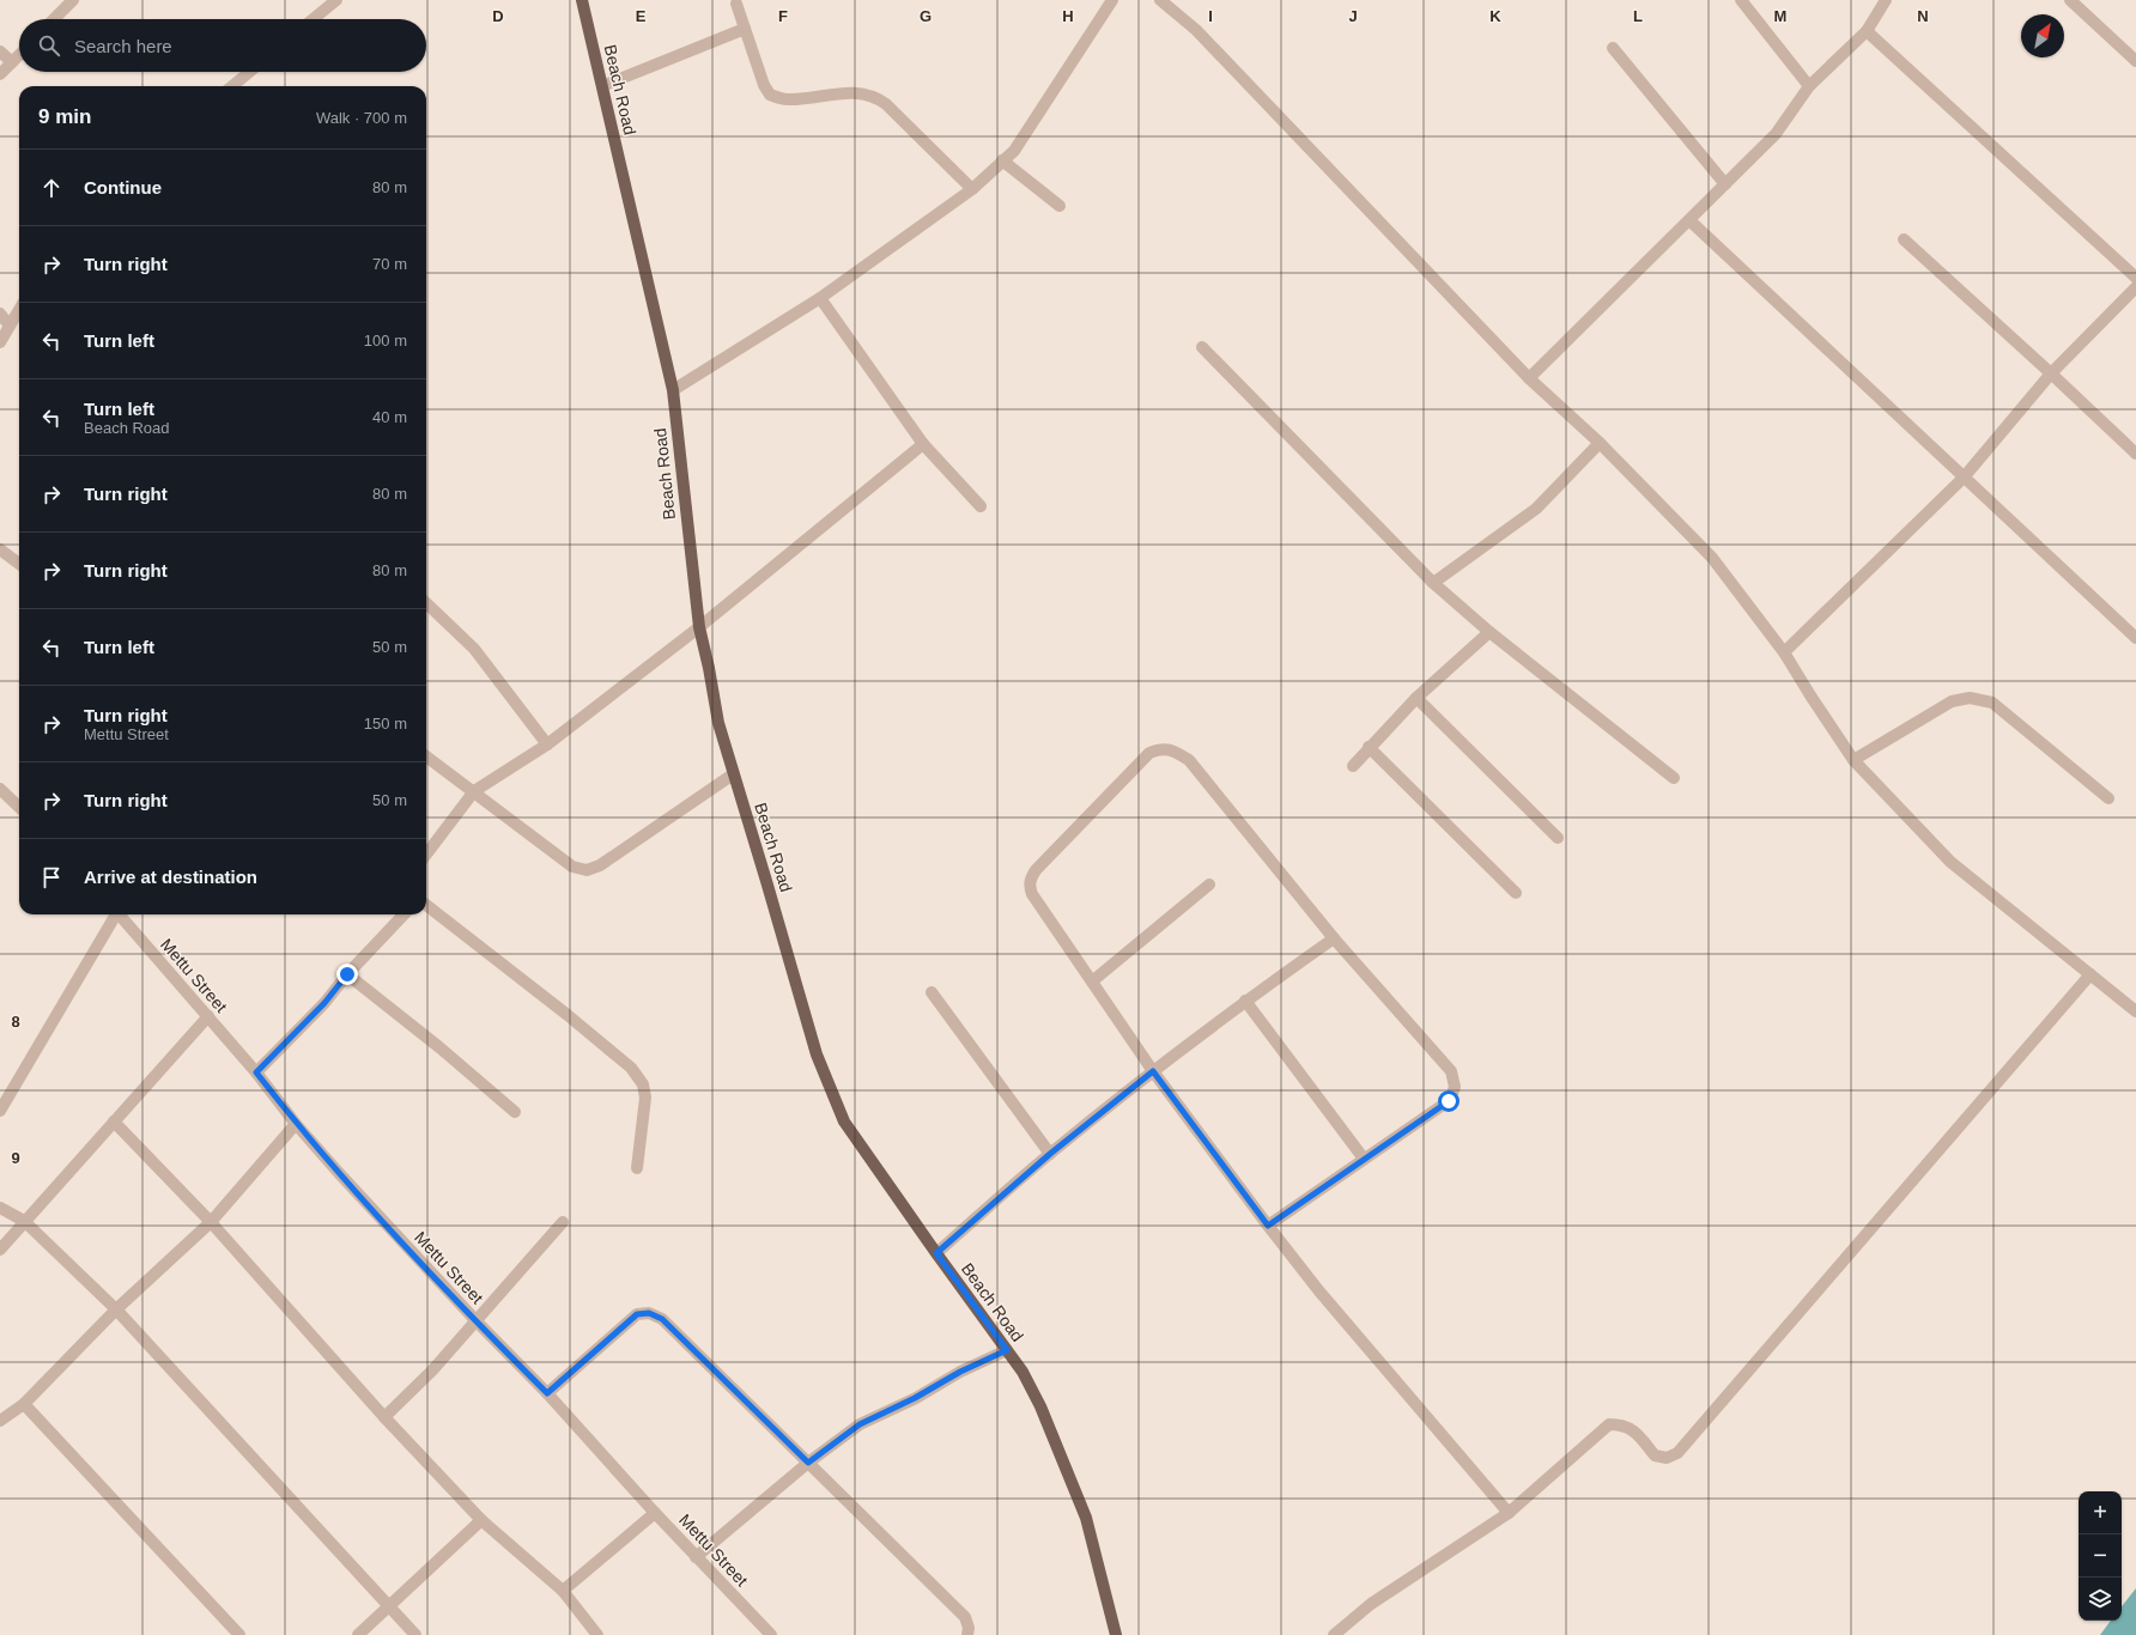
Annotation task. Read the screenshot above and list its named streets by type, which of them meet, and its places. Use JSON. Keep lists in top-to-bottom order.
{
  "streets": {
    "main road": ["Beach Road"],
    "street": ["Mettu Street"]
  },
  "north": "top right",
  "page": {
    "search": "Search here",
    "heading": ["9 min", "Walk · 700 m"],
    "list": [
      ["Continue", "80 m"],
      ["Turn right", "70 m"],
      ["Turn left", "100 m"],
      ["Turn left", "Beach Road", "40 m"],
      ["Turn right", "80 m"],
      ["Turn right", "80 m"],
      ["Turn left", "50 m"],
      ["Turn right", "Mettu Street", "150 m"],
      ["Turn right", "50 m"],
      "Arrive at destination"
    ],
    "map_buttons": ["+", "−"]
  },
  "grid": {
    "columns": [
      "D",
      "E",
      "F",
      "G",
      "H",
      "I",
      "J",
      "K",
      "L",
      "M",
      "N"
    ],
    "rows": ["8", "9"]
  }
}
